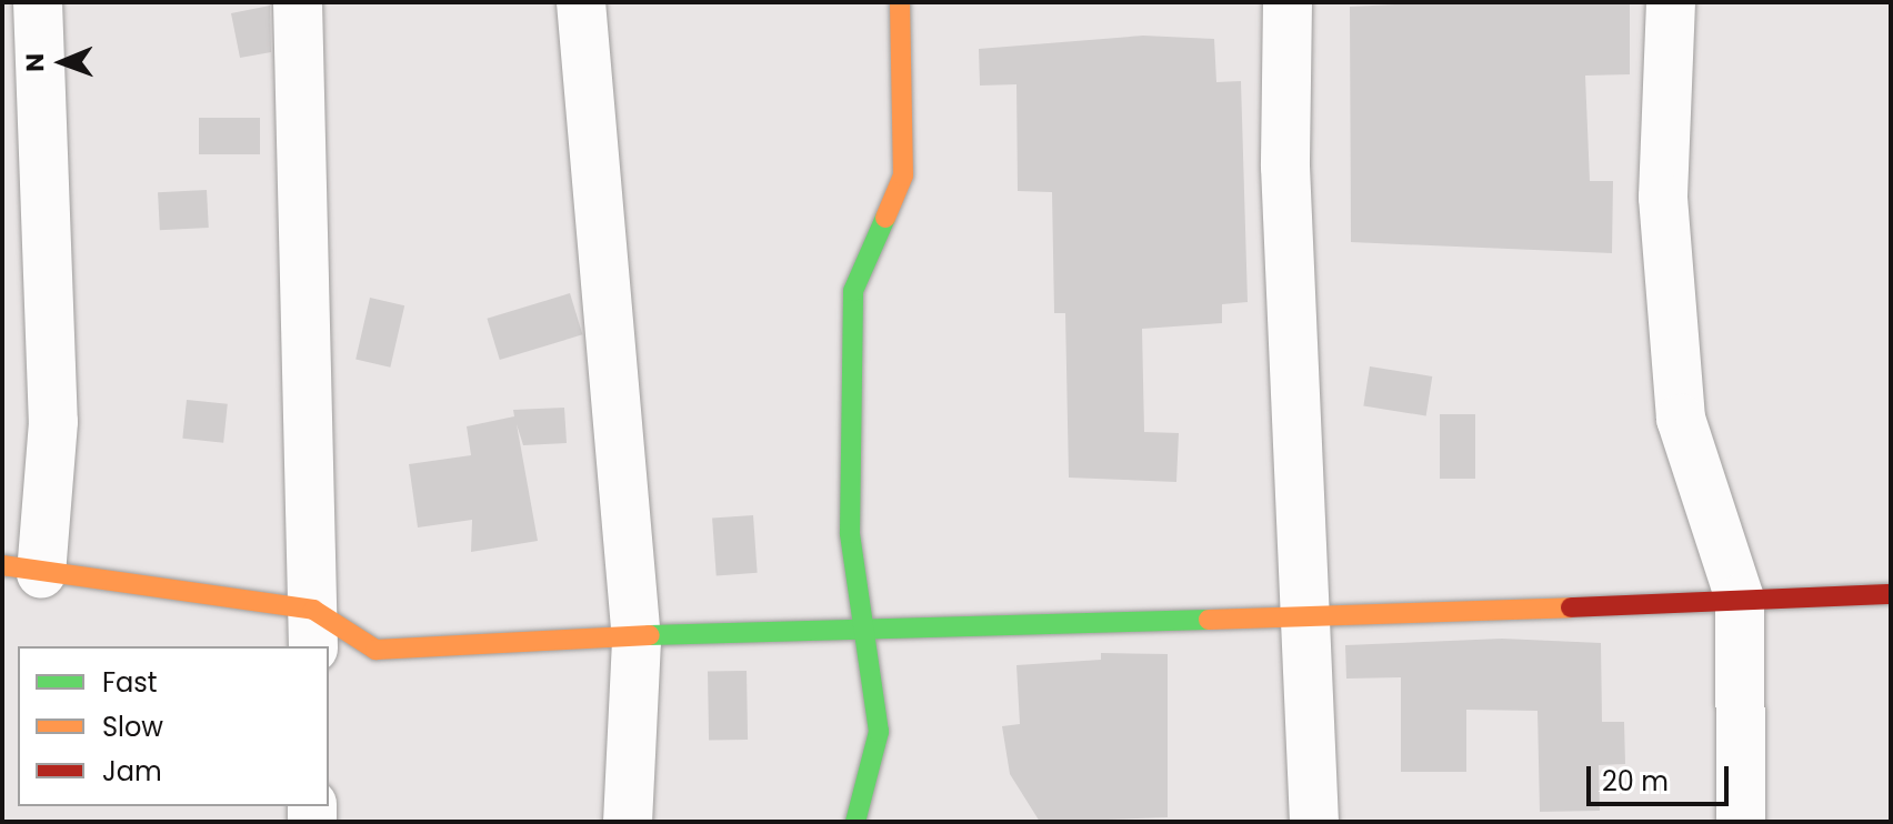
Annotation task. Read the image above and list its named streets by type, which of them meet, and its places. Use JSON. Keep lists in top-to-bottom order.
{
  "legend": ["Fast", "Slow", "Jam"],
  "scale_bar": "20 m",
  "north": "left"
}
